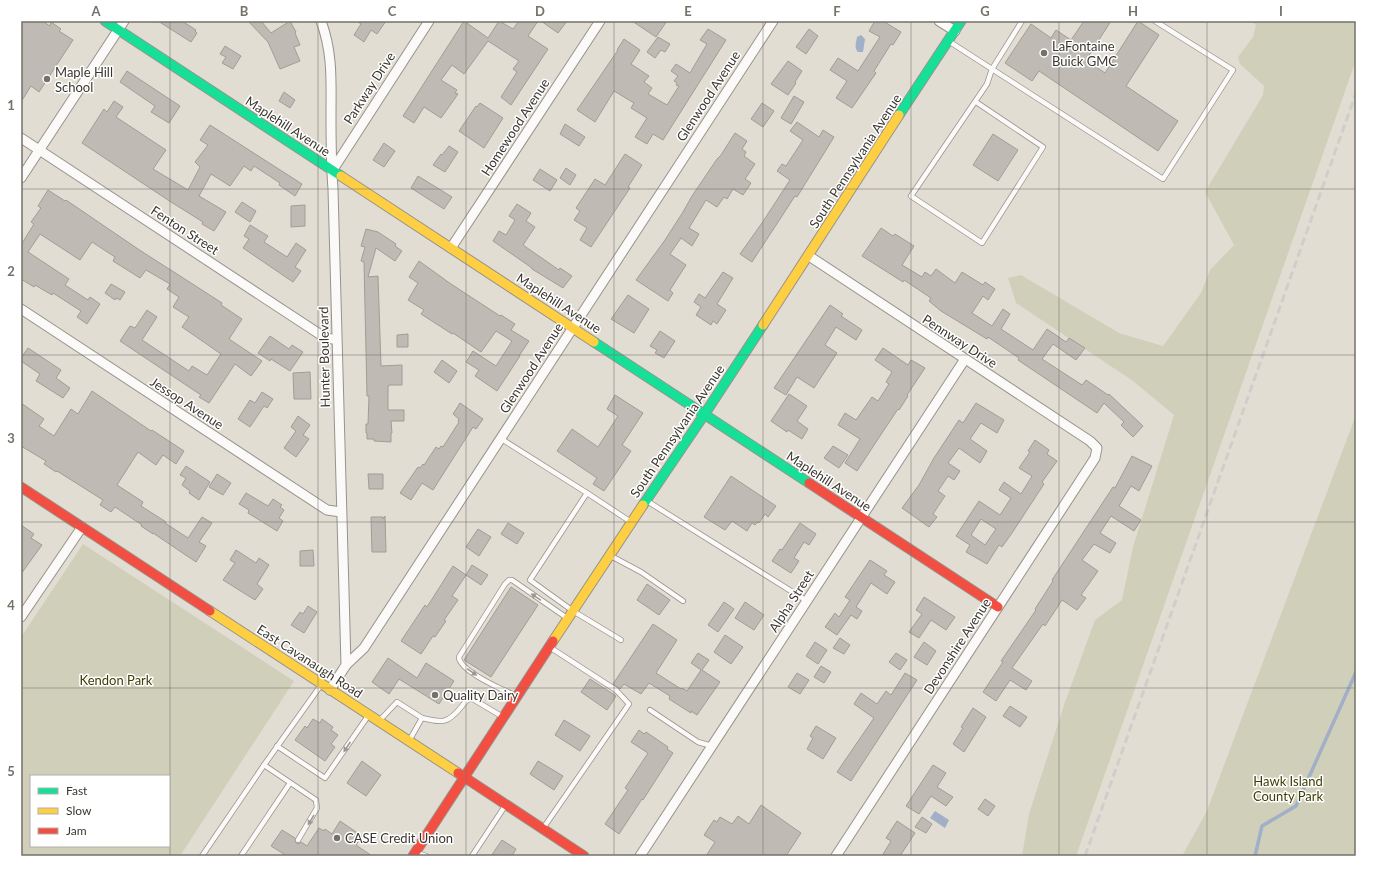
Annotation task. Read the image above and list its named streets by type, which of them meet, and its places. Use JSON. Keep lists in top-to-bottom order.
{
  "streets": {
    "street": [
      "Parkway Drive",
      "Glenwood Avenue",
      "Maplehill Avenue",
      "Homewood Avenue",
      "South Pennsylvania Avenue",
      "Fenton Street",
      "Pennway Drive",
      "Hunter Boulevard",
      "Jessop Avenue",
      "Alpha Street",
      "Devonshire Avenue",
      "East Cavanaugh Road"
    ]
  },
  "crossings": [
    ["Parkway Drive", "Maplehill Avenue"],
    ["Parkway Drive", "Hunter Boulevard"],
    ["Glenwood Avenue", "Maplehill Avenue"],
    ["Glenwood Avenue", "Hunter Boulevard"],
    ["Maplehill Avenue", "Homewood Avenue"],
    ["Maplehill Avenue", "South Pennsylvania Avenue"],
    ["Maplehill Avenue", "Hunter Boulevard"],
    ["Maplehill Avenue", "Alpha Street"],
    ["Maplehill Avenue", "Devonshire Avenue"],
    ["South Pennsylvania Avenue", "Pennway Drive"],
    ["South Pennsylvania Avenue", "East Cavanaugh Road"],
    ["Fenton Street", "Hunter Boulevard"],
    ["Pennway Drive", "Alpha Street"],
    ["Pennway Drive", "Devonshire Avenue"],
    ["Hunter Boulevard", "Jessop Avenue"]
  ],
  "parks": ["Kendon Park", "Hawk Island County Park"],
  "places": [
    "LaFontaine Buick GMC",
    "Maple Hill School",
    "Quality Dairy",
    "CASE Credit Union"
  ],
  "legend": ["Fast", "Slow", "Jam"],
  "grid": {
    "columns": [
      "A",
      "B",
      "C",
      "D",
      "E",
      "F",
      "G",
      "H",
      "I"
    ],
    "rows": [
      "1",
      "2",
      "3",
      "4",
      "5"
    ]
  }
}
